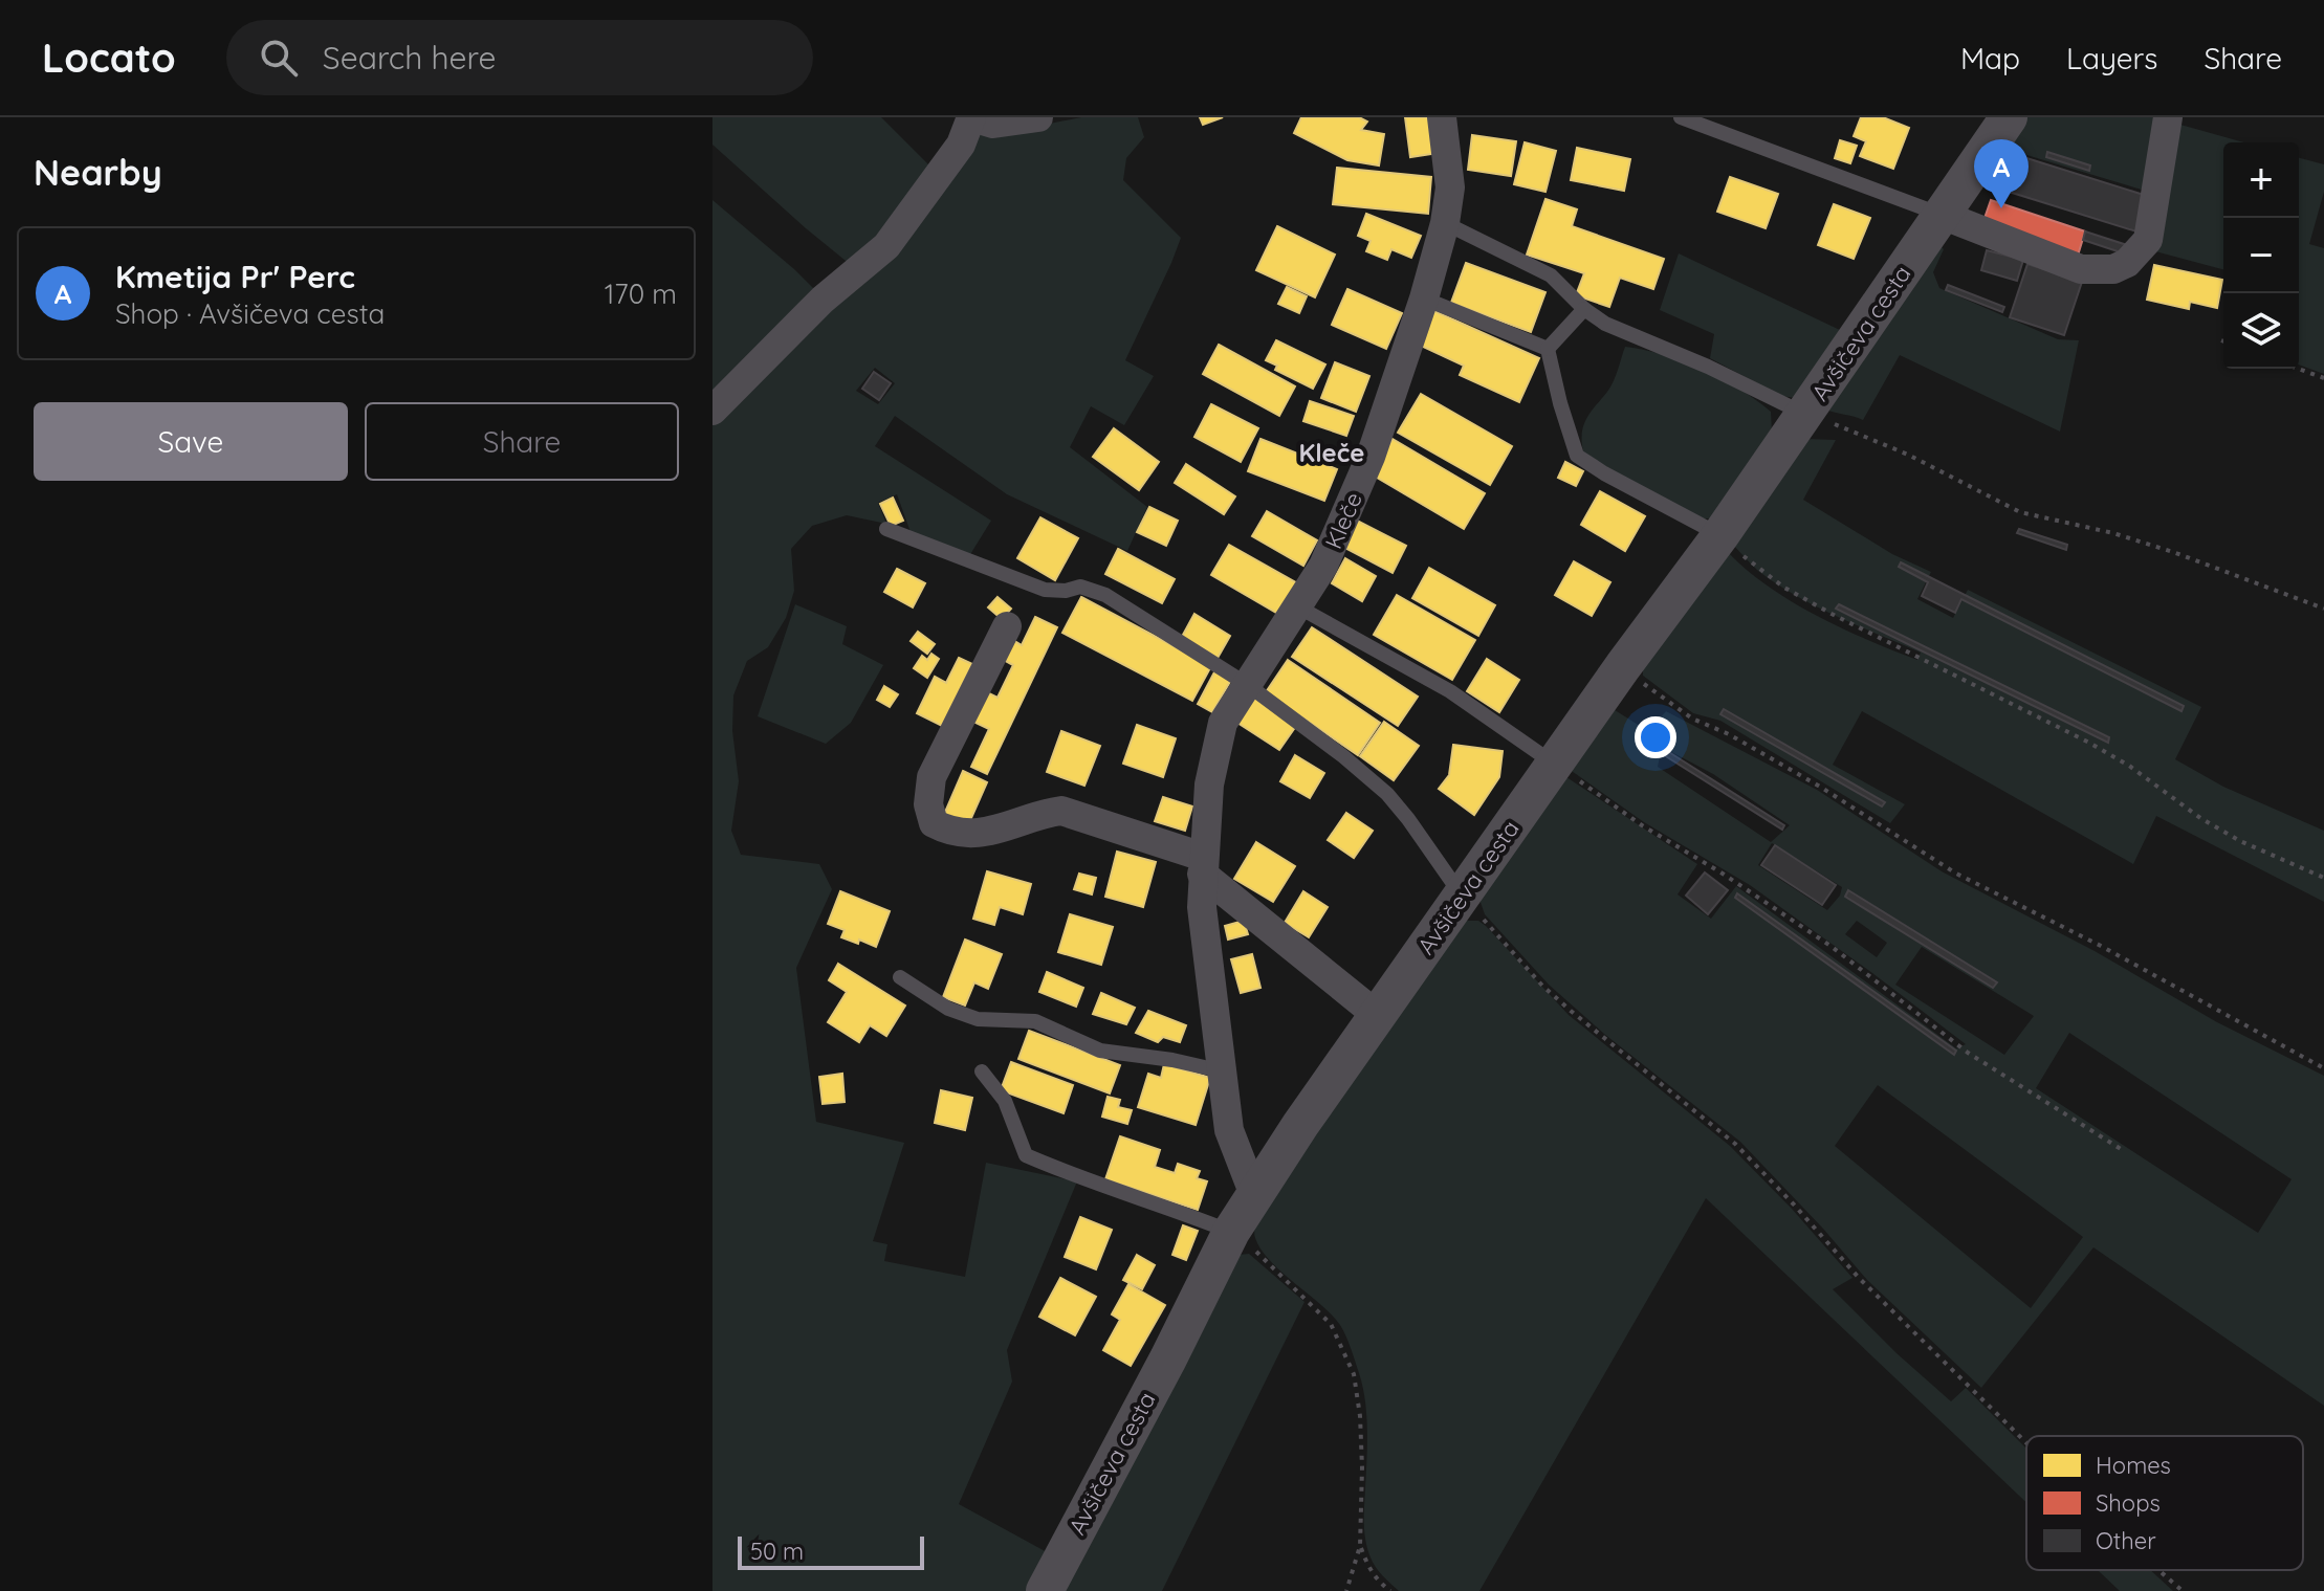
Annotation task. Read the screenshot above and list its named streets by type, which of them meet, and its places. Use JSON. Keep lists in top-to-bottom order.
{
  "streets": {
    "street": ["Avšičeva cesta", "Kleče"]
  },
  "crossings": [
    ["Avšičeva cesta", "Kleče"]
  ],
  "districts": ["Kleče"],
  "legend": ["Homes", "Shops", "Other"],
  "scale_bar": "50 m",
  "page": {
    "header": "Locato",
    "search": "Search here",
    "nav": ["Map", "Layers", "Share"],
    "heading": "Nearby",
    "pins": "A",
    "map_buttons": ["+", "−"],
    "list": [
      {
        "mark": "A",
        "name": "Kmetija Pr' Perc",
        "note": "Shop · Avšičeva cesta",
        "value": "170 m"
      }
    ],
    "buttons": ["Save", "Share"],
    "scale": "50 m"
  }
}
